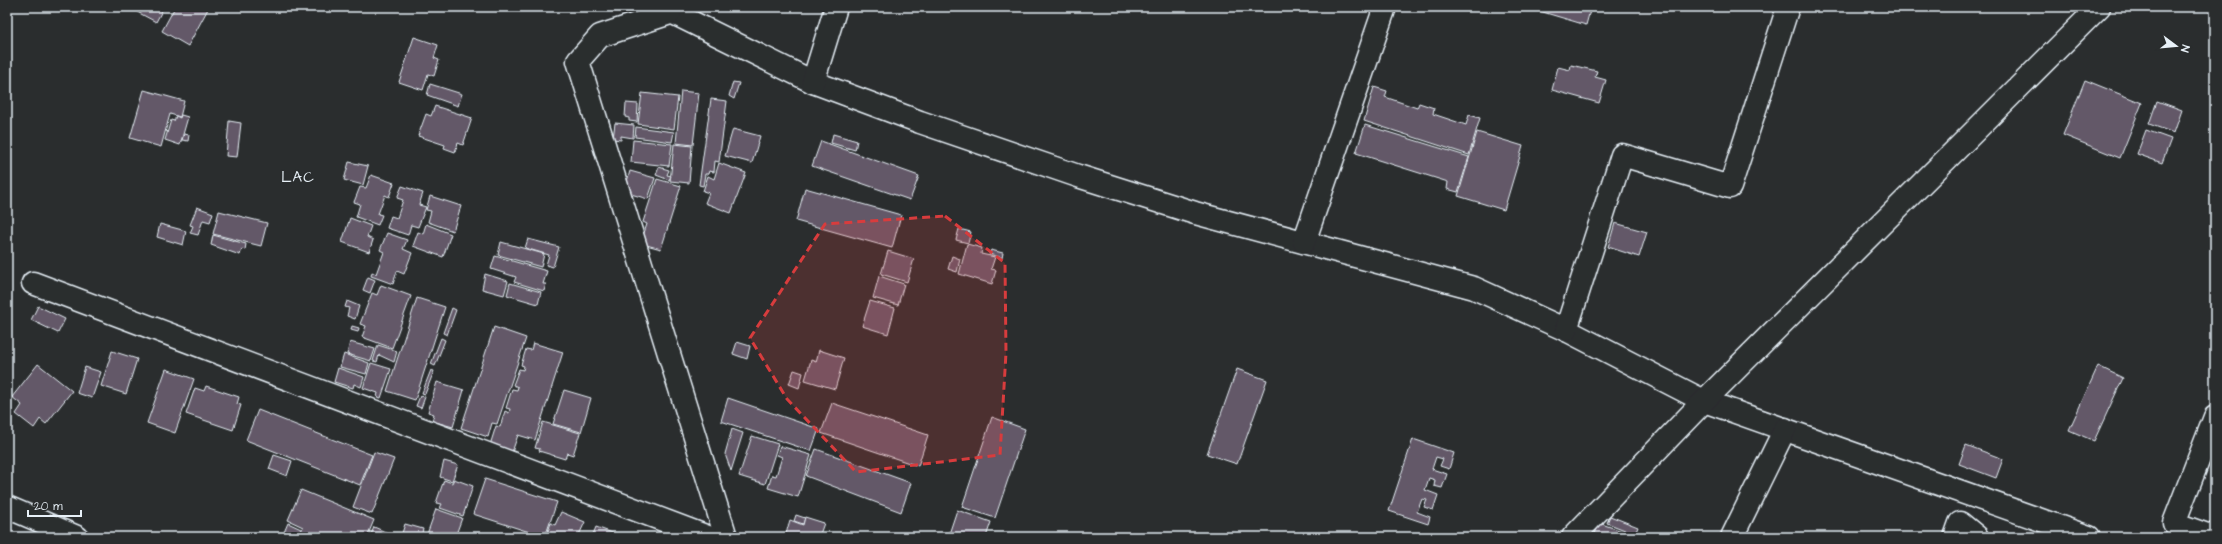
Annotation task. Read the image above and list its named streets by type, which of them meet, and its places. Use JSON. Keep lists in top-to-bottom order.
{
  "districts": ["LAC"],
  "scale_bar": "20 m",
  "north": "right"
}
